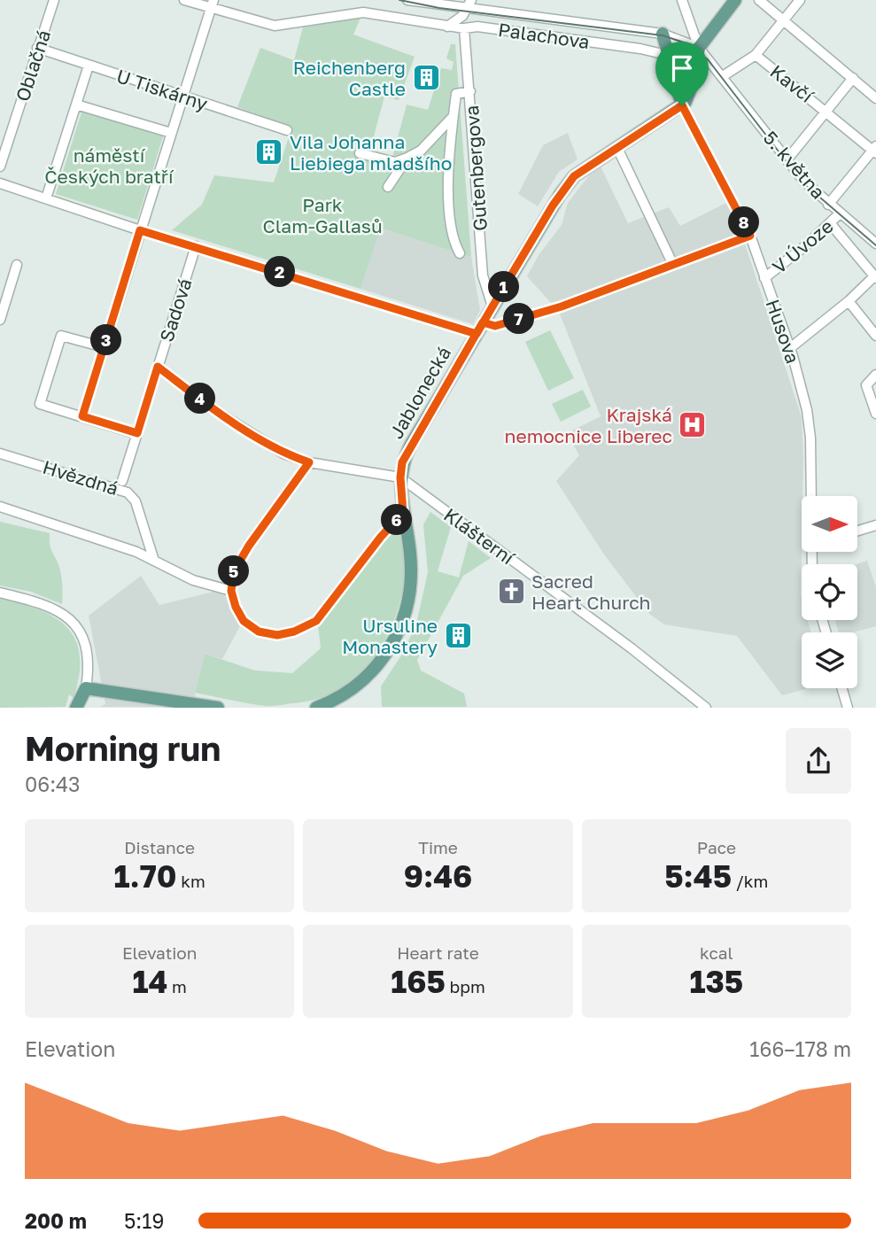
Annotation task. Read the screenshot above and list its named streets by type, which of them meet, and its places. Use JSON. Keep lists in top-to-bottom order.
{
  "streets": {
    "main road": ["Jablonecká"],
    "street": [
      "Palachova",
      "Oblačná",
      "Kavčí",
      "U Tiskárny",
      "5. května",
      "Gutenbergova",
      "V Úvoze",
      "Sadová",
      "Husova",
      "Hvězdná",
      "Klášterní"
    ]
  },
  "crossings": [
    ["Palachova", "5. května"],
    ["Palachova", "Gutenbergova"],
    ["Oblačná", "U Tiskárny"],
    ["5. května", "V Úvoze"],
    ["Gutenbergova", "Jablonecká"],
    ["V Úvoze", "Husova"],
    ["Husova", "Jablonecká"],
    ["Jablonecká", "Klášterní"]
  ],
  "parks": ["náměstí Českých bratří", "Park Clam-Gallasů"],
  "places": {
    "building": ["Reichenberg Castle", "Vila Johanna Liebiega mladšího", "Ursuline Monastery"],
    "hospital": ["Krajská nemocnice Liberec"],
    "church": ["Sacred Heart Church"]
  },
  "north": "right",
  "page": {
    "pins": [
      "8",
      "2",
      "1",
      "7",
      "3",
      "4",
      "6",
      "5"
    ],
    "heading": ["Morning run", "06:43"],
    "stats": [
      ["Distance", "1.70 km"],
      ["Time", "9:46"],
      ["Pace", "5:45 /km"],
      ["Elevation", "14 m"],
      ["Heart rate", "165 bpm"],
      ["kcal", "135"]
    ],
    "chart": ["Elevation", "166–178 m"],
    "list": [
      {
        "name": "200 m",
        "note": "5:19"
      }
    ]
  }
}
